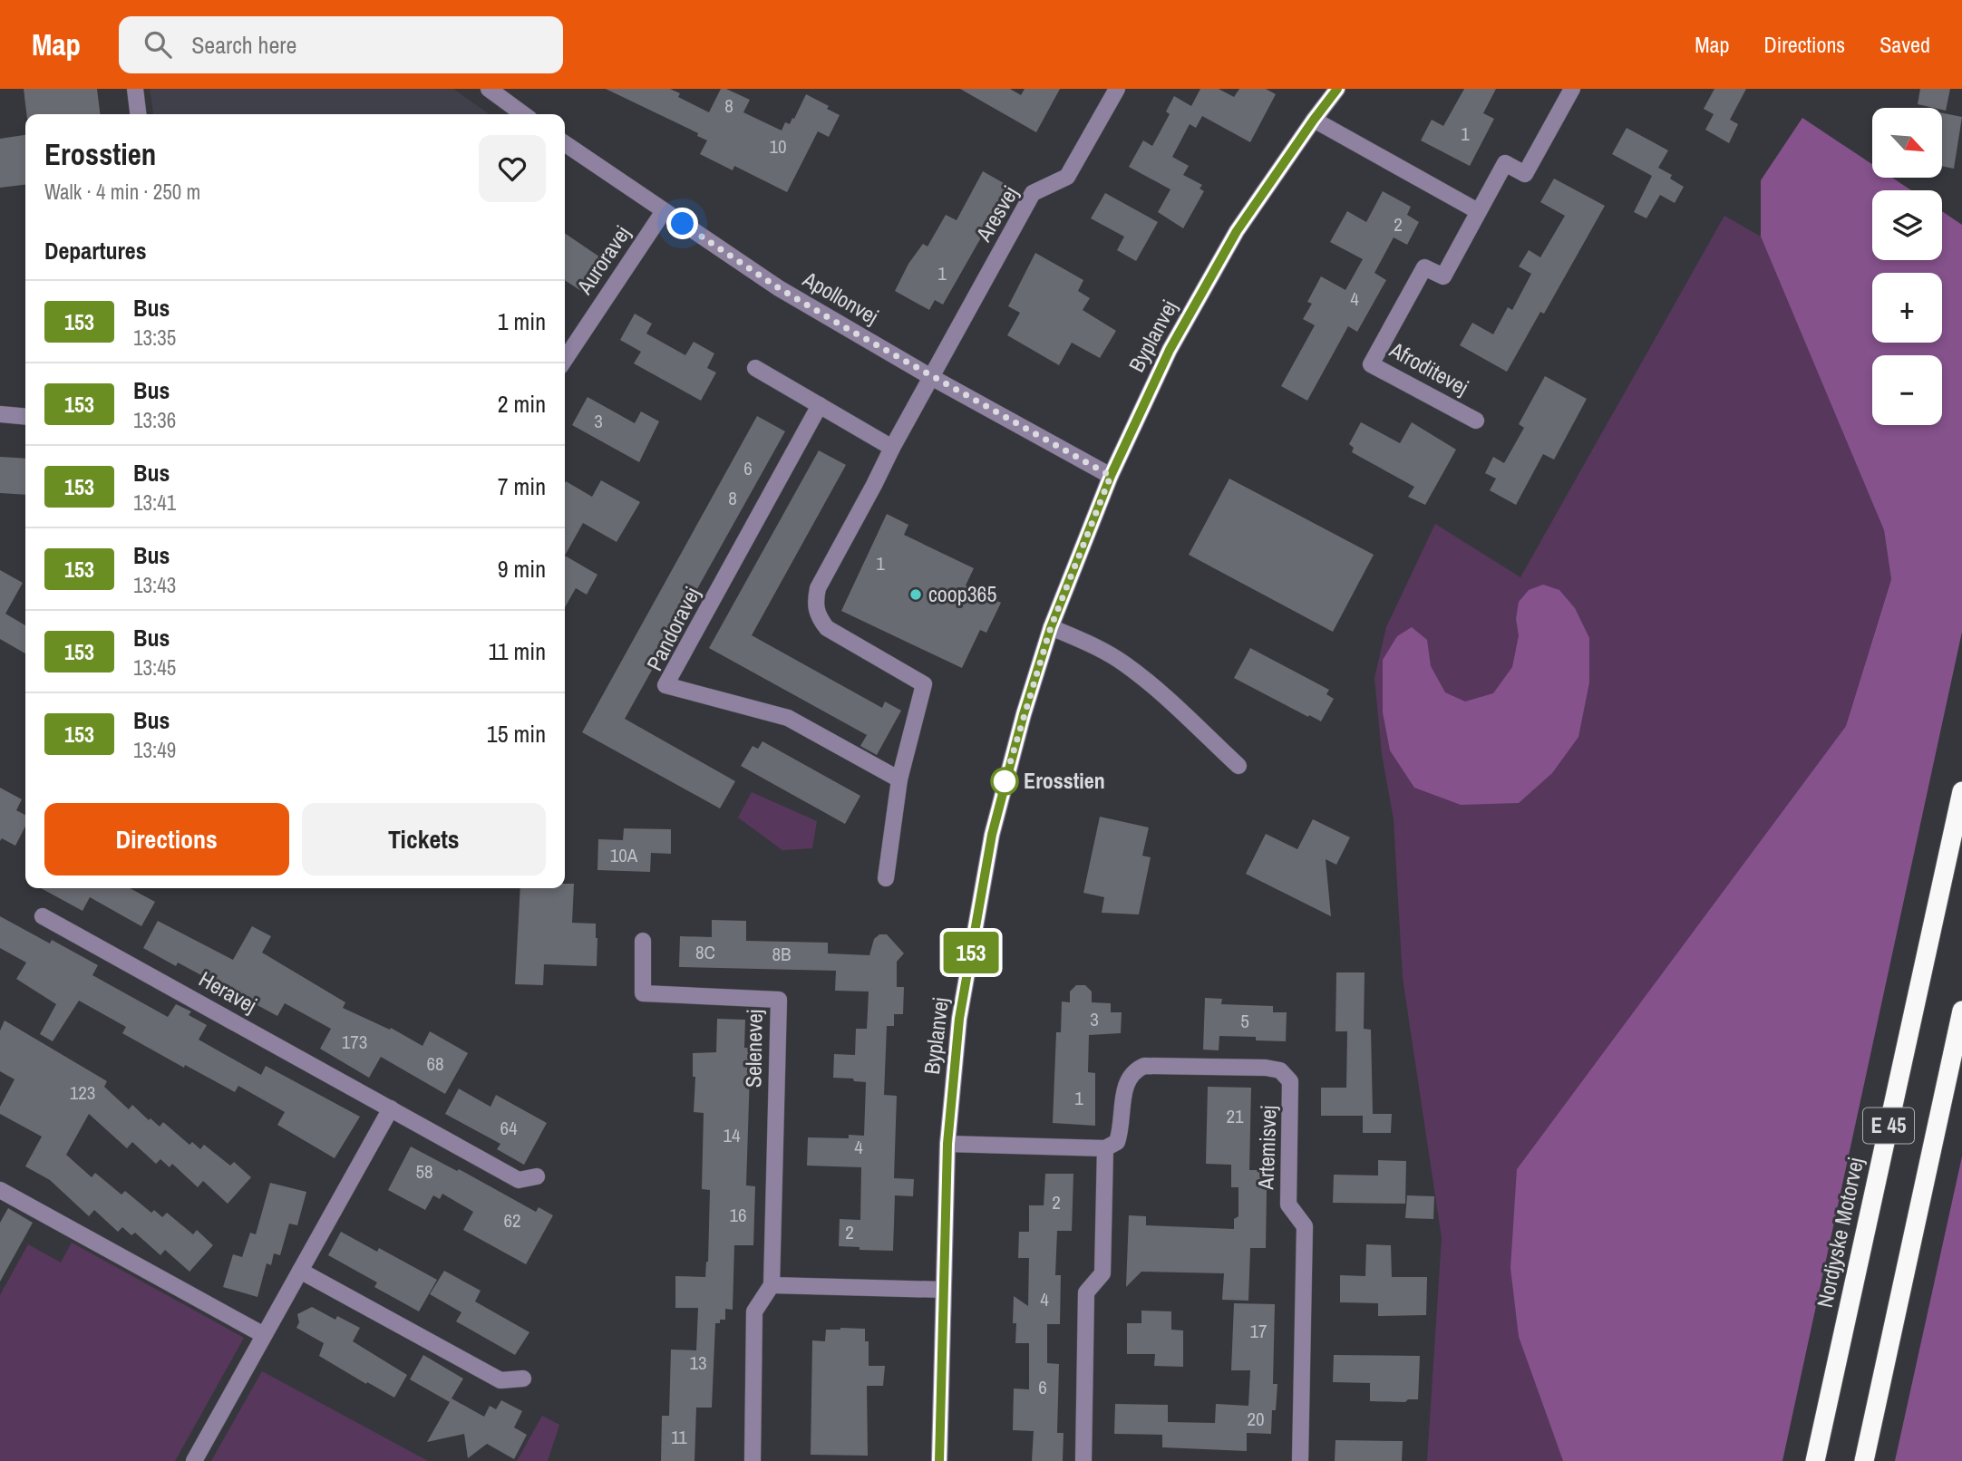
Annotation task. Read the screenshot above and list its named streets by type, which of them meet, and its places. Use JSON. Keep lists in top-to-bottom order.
{
  "streets": {
    "highway": ["E 45", "Nordjyske Motorvej"],
    "street": [
      "Aresvej",
      "Auroravej",
      "Apollonvej",
      "Byplanvej",
      "Afroditevej",
      "Pandoravej",
      "Heravej",
      "Selenevej",
      "Artemisvej"
    ]
  },
  "crossings": [
    ["Aresvej", "Apollonvej"],
    ["Auroravej", "Apollonvej"],
    ["Apollonvej", "Byplanvej"]
  ],
  "places": ["coop365", "Erosstien"],
  "lines": ["bus line 153"],
  "house_numbers": [
    "8",
    "1",
    "10",
    "2",
    "1",
    "4",
    "3",
    "6",
    "8",
    "1",
    "10A",
    "8C",
    "8B",
    "3",
    "5",
    "173",
    "68",
    "123",
    "1",
    "21",
    "64",
    "14",
    "4",
    "58",
    "2",
    "16",
    "62",
    "2",
    "4",
    "17",
    "13",
    "6",
    "20",
    "11"
  ],
  "north": "bottom right",
  "page": {
    "header": "Map",
    "search": "Search here",
    "nav": ["Map", "Directions", "Saved"],
    "on_map": "153",
    "map_buttons": ["+", "−"],
    "heading": [
      ["Erosstien", "Walk · 4 min · 250 m"],
      "Departures"
    ],
    "list": [
      {
        "mark": "153",
        "name": "Bus",
        "note": "13:35",
        "value": "1 min"
      },
      {
        "mark": "153",
        "name": "Bus",
        "note": "13:36",
        "value": "2 min"
      },
      {
        "mark": "153",
        "name": "Bus",
        "note": "13:41",
        "value": "7 min"
      },
      {
        "mark": "153",
        "name": "Bus",
        "note": "13:43",
        "value": "9 min"
      },
      {
        "mark": "153",
        "name": "Bus",
        "note": "13:45",
        "value": "11 min"
      },
      {
        "mark": "153",
        "name": "Bus",
        "note": "13:49",
        "value": "15 min"
      }
    ],
    "buttons": ["Directions", "Tickets"]
  }
}
